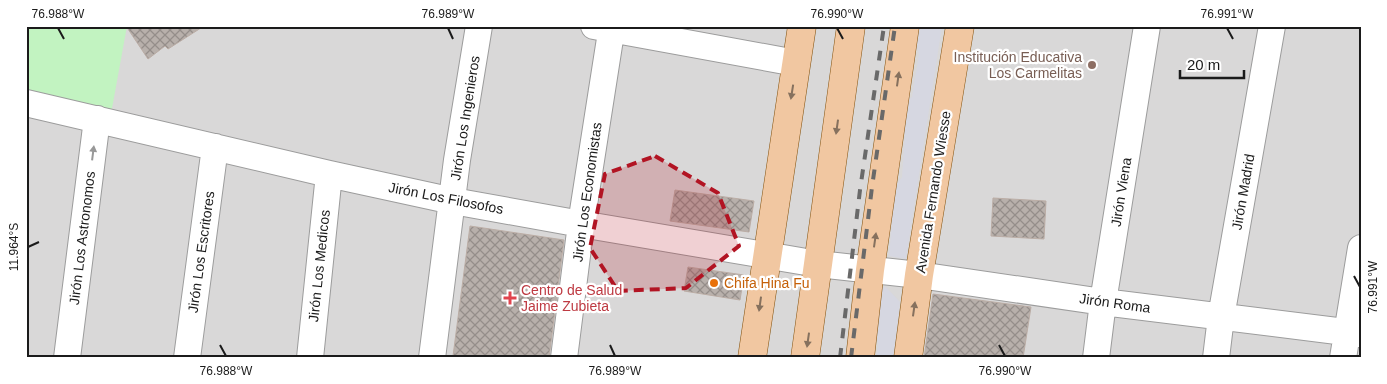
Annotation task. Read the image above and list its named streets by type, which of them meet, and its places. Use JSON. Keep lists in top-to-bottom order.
{
  "streets": {
    "main road": ["Avenida Fernando Wiesse"],
    "street": [
      "Jirón Los Ingenieros",
      "Jirón Los Economistas",
      "Jirón Viena",
      "Jirón Madrid",
      "Jirón Los Filosofos",
      "Jirón Los Astronomos",
      "Jirón Los Escritores",
      "Jirón Los Medicos",
      "Jirón Roma"
    ]
  },
  "crossings": [
    ["Jirón Los Ingenieros", "Jirón Los Filosofos"],
    ["Jirón Los Economistas", "Jirón Los Filosofos"],
    ["Avenida Fernando Wiesse", "Jirón Roma"],
    ["Jirón Viena", "Jirón Roma"],
    ["Jirón Madrid", "Jirón Roma"],
    ["Jirón Los Filosofos", "Jirón Los Astronomos"],
    ["Jirón Los Filosofos", "Jirón Los Escritores"],
    ["Jirón Los Filosofos", "Jirón Los Medicos"],
    ["Jirón Los Filosofos", "Jirón Roma"]
  ],
  "one_way": ["Jirón Los Astronomos"],
  "places": {
    "other": ["Institución Educativa Los Carmelitas", "Chifa Hina Fu"],
    "health": ["Centro de Salud Jaime Zubieta"]
  },
  "scale_bar": "20 m",
  "coordinates": [
    "76.988°W",
    "76.989°W",
    "76.990°W",
    "76.991°W",
    "11.964°S"
  ]
}
